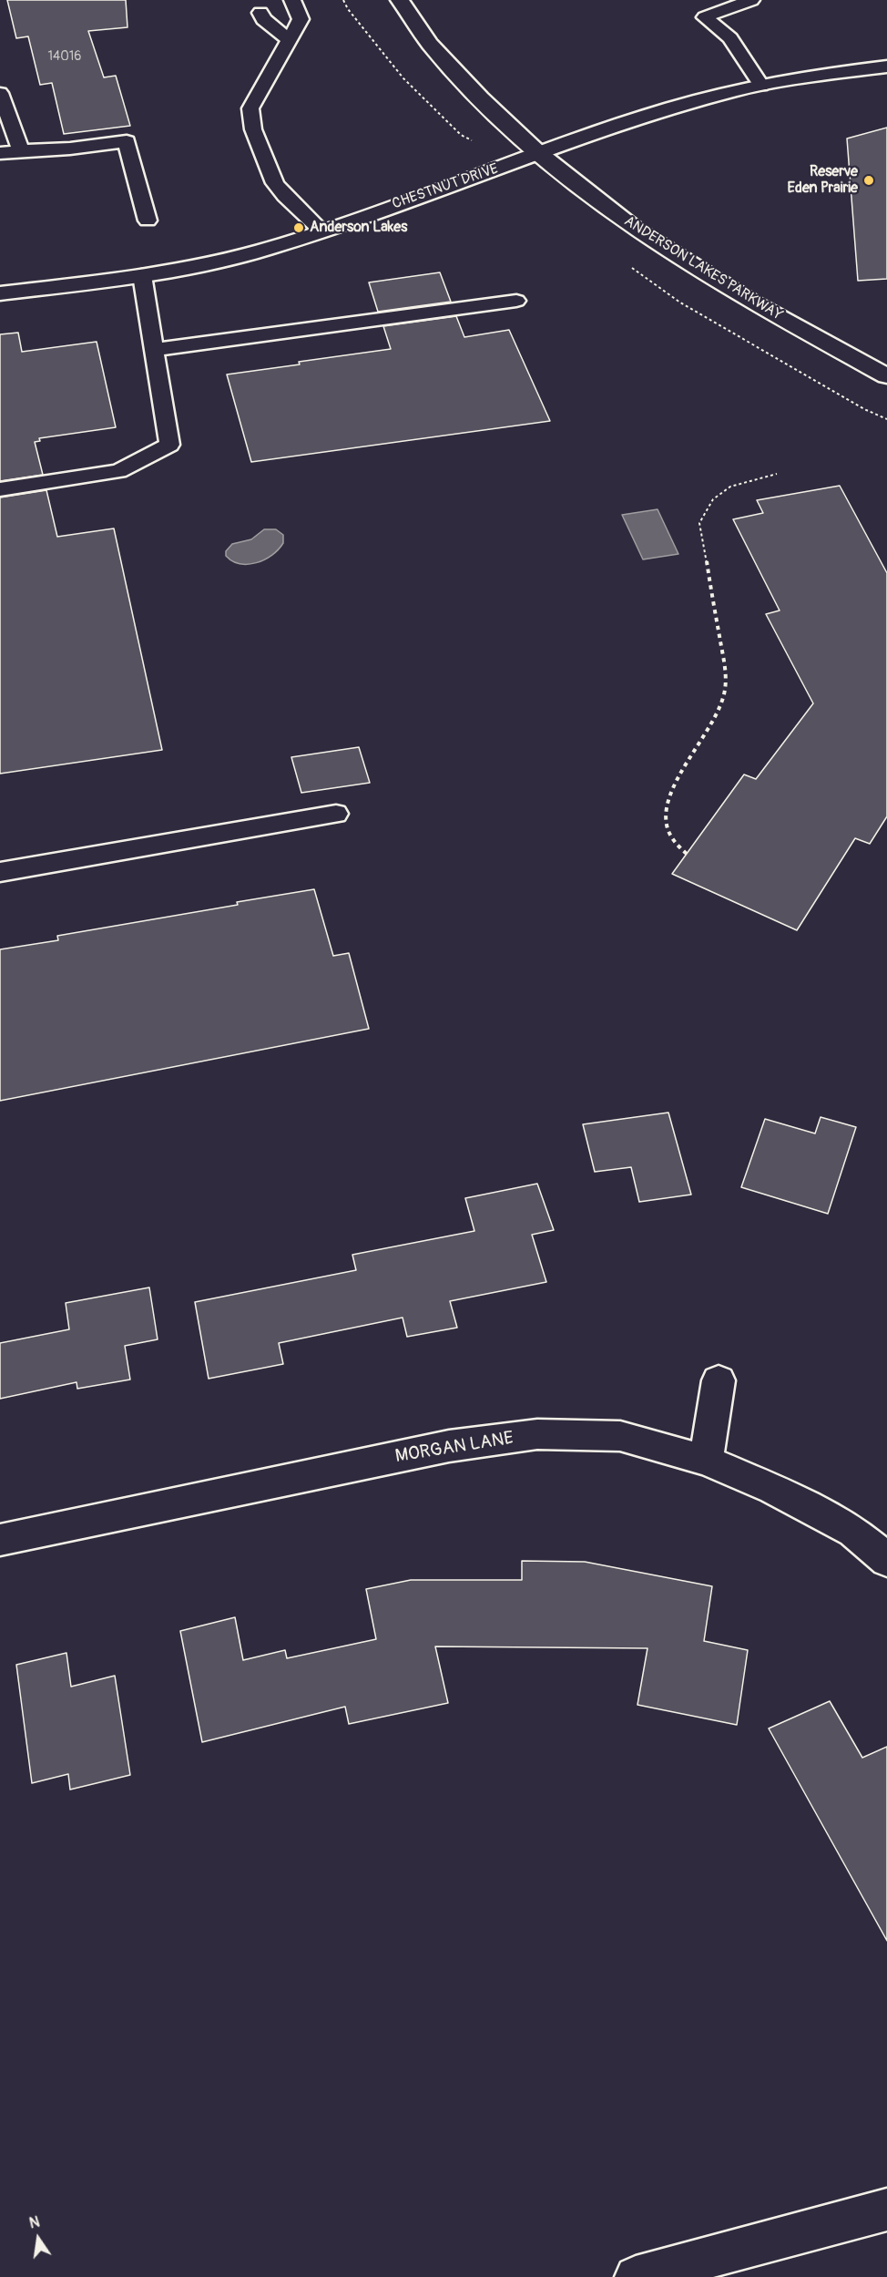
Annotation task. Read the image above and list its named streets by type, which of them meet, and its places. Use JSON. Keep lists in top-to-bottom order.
{
  "streets": {
    "street": ["CHESTNUT DRIVE", "ANDERSON LAKES PARKWAY", "MORGAN LANE"]
  },
  "crossings": [
    ["CHESTNUT DRIVE", "ANDERSON LAKES PARKWAY"]
  ],
  "places": ["Reserve Eden Prairie", "Anderson Lakes"],
  "house_numbers": ["14016"],
  "north": "top"
}
